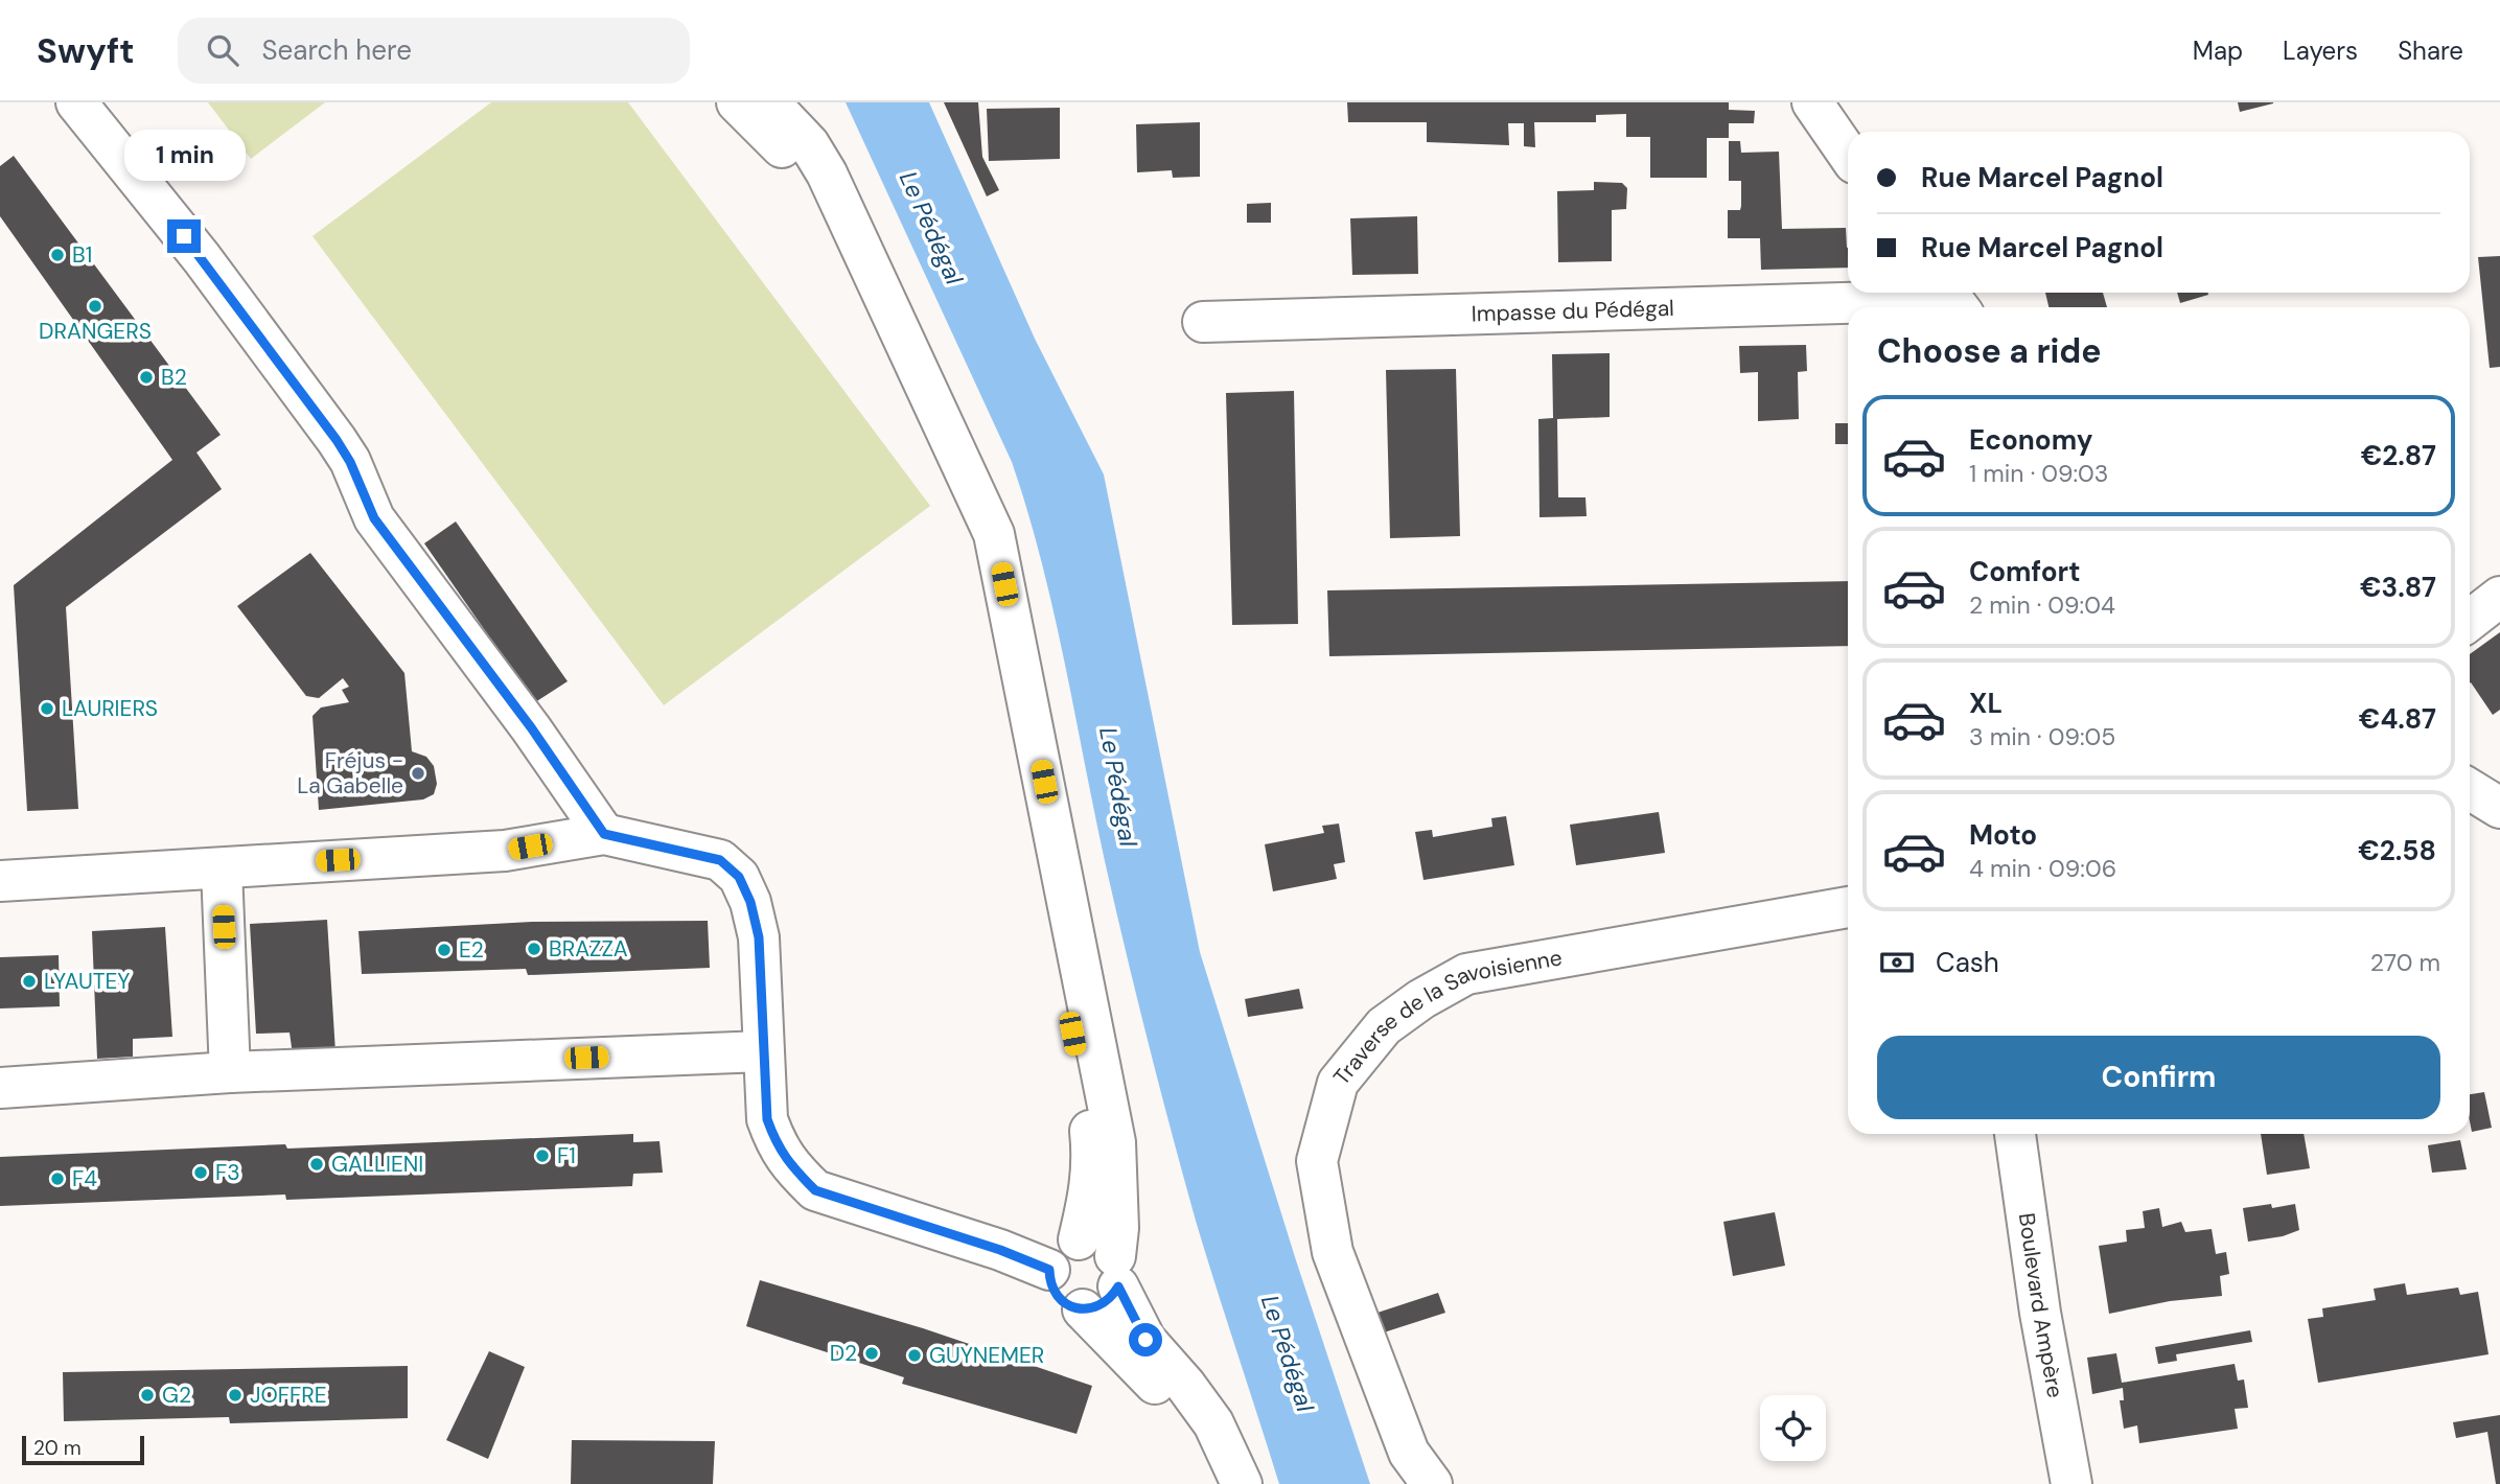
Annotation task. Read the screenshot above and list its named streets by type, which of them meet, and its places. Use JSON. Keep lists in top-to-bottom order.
{
  "streets": {
    "street": ["Impasse du Pédégal", "Traverse de la Savoisienne", "Boulevard Ampère"]
  },
  "water": ["Le Pédégal"],
  "places": [
    "B1",
    "DRANGERS",
    "B2",
    "LAURIERS",
    "Fréjus - La Gabelle",
    "BRAZZA",
    "E2",
    "LYAUTEY",
    "F1",
    "GALLIENI",
    "F3",
    "F4",
    "D2",
    "GUYNEMER",
    "G2",
    "JOFFRE"
  ],
  "scale_bar": "20 m",
  "page": {
    "header": "Swyft",
    "search": "Search here",
    "nav": ["Map", "Layers", "Share"],
    "bubble": "1 min",
    "banner": ["Rue Marcel Pagnol", "Rue Marcel Pagnol"],
    "heading": "Choose a ride",
    "list": [
      {
        "name": "Economy",
        "note": "1 min · 09:03",
        "value": "€2.87"
      },
      {
        "name": "Comfort",
        "note": "2 min · 09:04",
        "value": "€3.87"
      },
      {
        "name": "XL",
        "note": "3 min · 09:05",
        "value": "€4.87"
      },
      {
        "name": "Moto",
        "note": "4 min · 09:06",
        "value": "€2.58"
      }
    ],
    "pay": ["Cash", "270 m"],
    "buttons": "Confirm",
    "scale": "20 m"
  }
}
